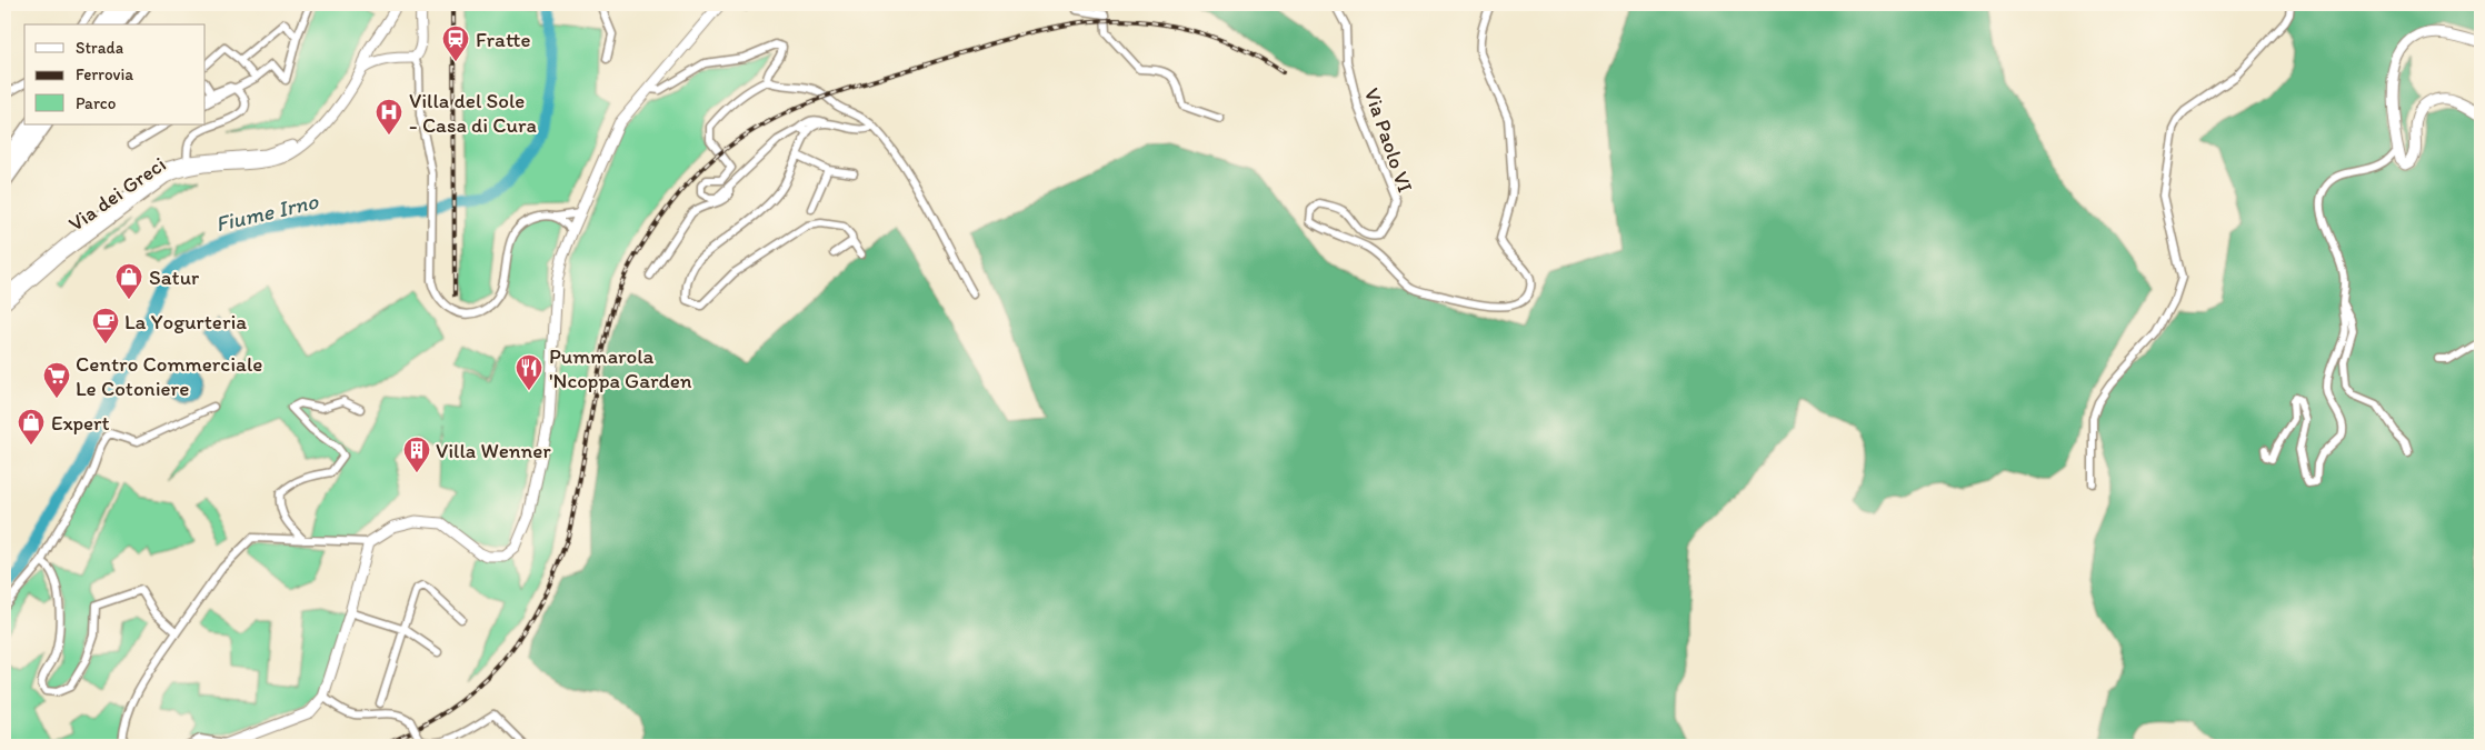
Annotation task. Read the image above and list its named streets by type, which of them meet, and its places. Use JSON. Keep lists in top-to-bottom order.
{
  "streets": {
    "street": ["Via Paolo VI", "Via dei Greci"]
  },
  "water": ["Fiume Irno"],
  "places": {
    "station": ["Fratte"],
    "hospital": ["Villa del Sole - Casa di Cura"],
    "shop": ["Satur", "Expert"],
    "cafe": ["La Yogurteria"],
    "restaurant": ["Pummarola 'Ncoppa Garden"],
    "supermarket": ["Centro Commerciale Le Cotoniere"],
    "building": ["Villa Wenner"]
  },
  "legend": ["Strada", "Ferrovia", "Parco"]
}
